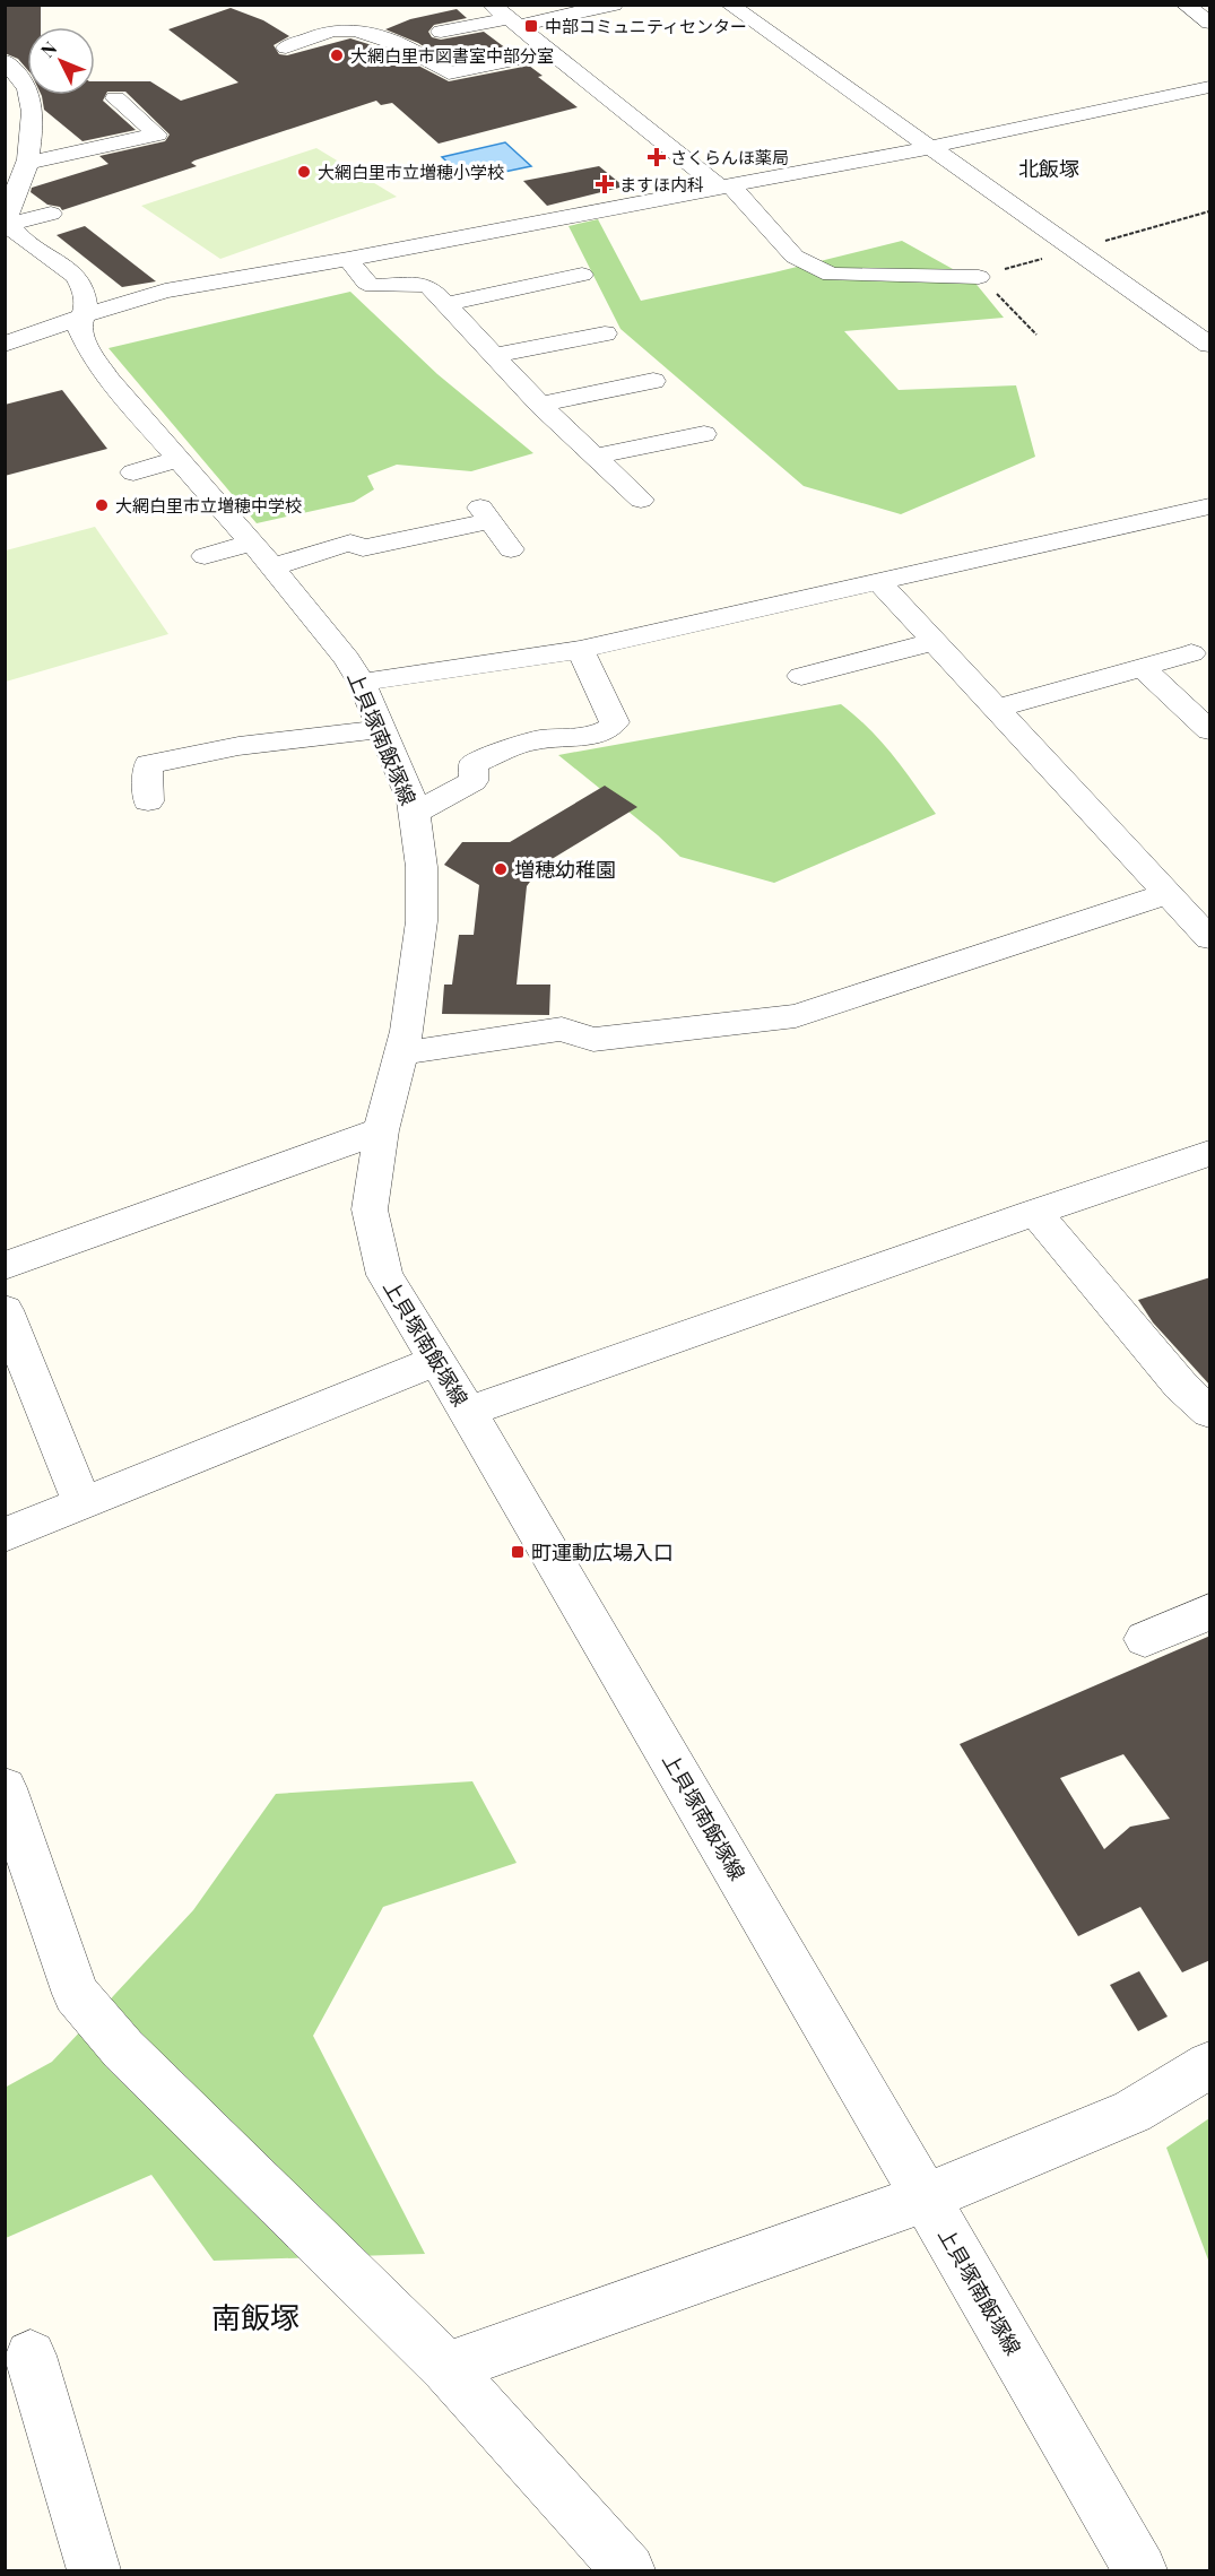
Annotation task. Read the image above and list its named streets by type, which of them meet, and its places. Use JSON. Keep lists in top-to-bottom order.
{
  "streets": {
    "street": ["上貝塚南飯塚線"]
  },
  "districts": ["北飯塚", "南飯塚"],
  "places": {
    "transit": ["中部コミュニティセンター", "町運動広場入口"],
    "other": [
      "大網白里市図書室中部分室",
      "大網白里市立増穂小学校",
      "大網白里市立増穂中学校",
      "増穂幼稚園"
    ],
    "health": ["さくらんほ薬局", "ますほ内科"]
  },
  "north": "top left"
}
